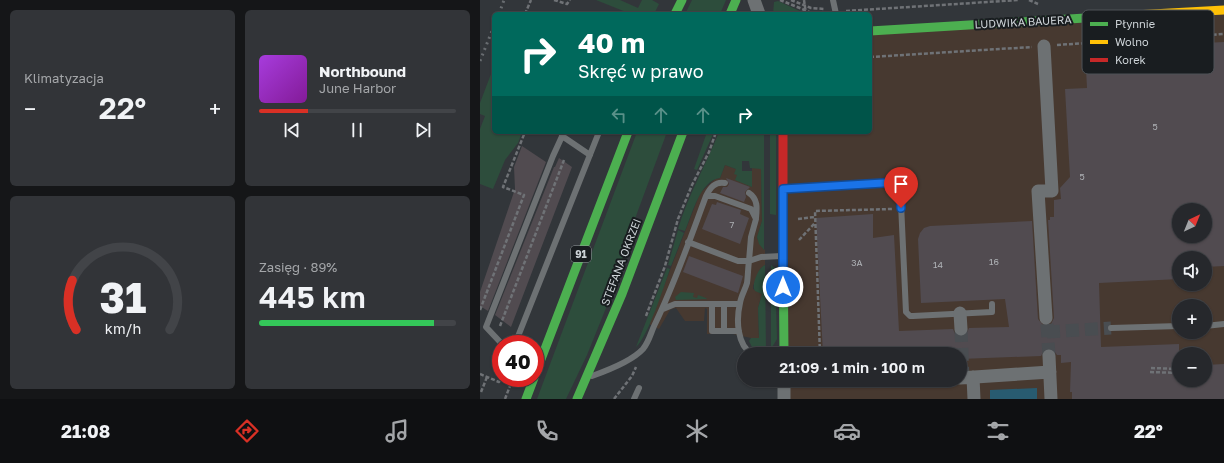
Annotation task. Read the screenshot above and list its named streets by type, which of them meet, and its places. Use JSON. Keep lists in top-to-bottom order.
{
  "streets": {
    "main road": ["LUDWIKA BAUERA", "91", "STEFANA OKRZEI"]
  },
  "house_numbers": [
    "5",
    "5",
    "7",
    "16",
    "3A",
    "14"
  ],
  "legend": ["Płynnie", "Wolno", "Korek"],
  "north": "top right",
  "page": {
    "tile": [
      "Klimatyzacja",
      ["Zasięg · 89%", "445 km"]
    ],
    "turn": ["40 m", "Skręć w prawo"],
    "song": ["Northbound", "June Harbor"],
    "heat": ["−", "22°", "+"],
    "map_buttons": ["+", "−"],
    "limit": "40",
    "trip": "21:09 · 1 min · 100 m",
    "tabs": ["21:08", "22°"],
    "gauge": ["31", "km/h"]
  }
}
